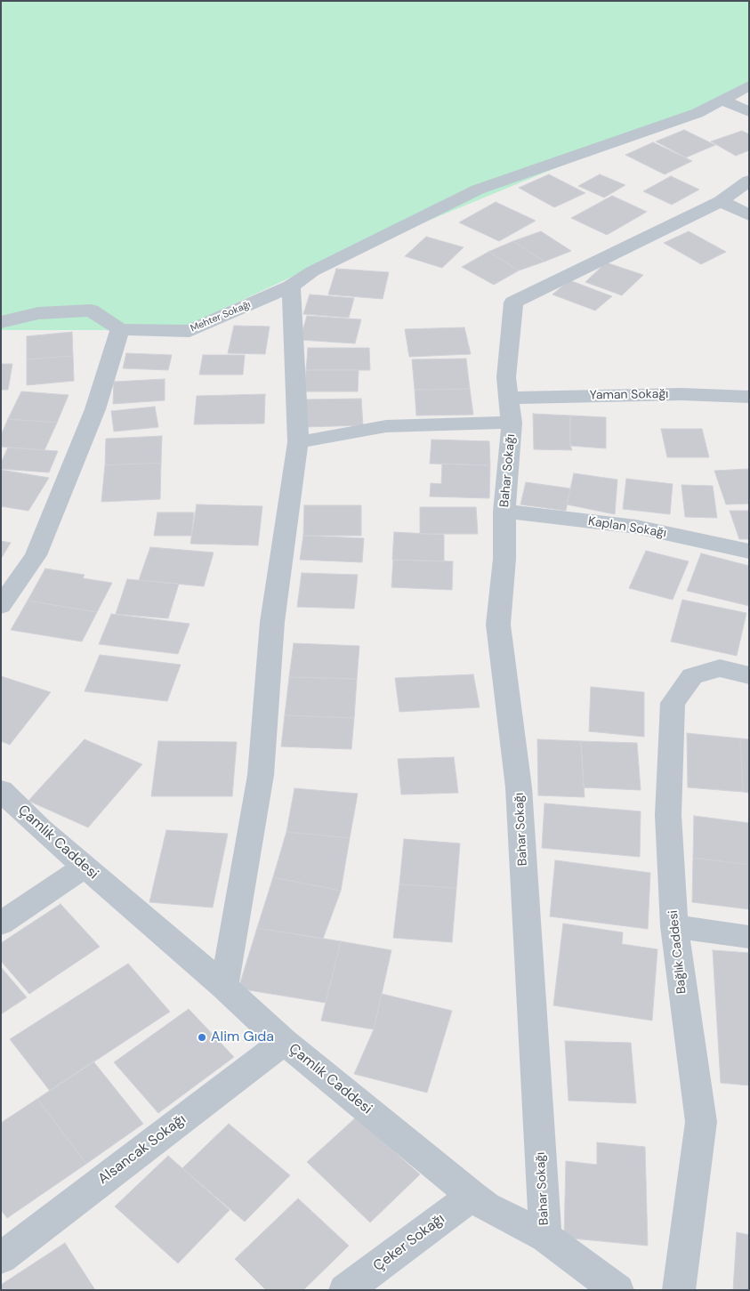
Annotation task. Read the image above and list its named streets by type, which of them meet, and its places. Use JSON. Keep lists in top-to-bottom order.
{
  "streets": {
    "street": [
      "Mehter Sokağı",
      "Yaman Sokağı",
      "Bahar Sokağı",
      "Kaplan Sokağı",
      "Çamlık Caddesi",
      "Bağlık Caddesi",
      "Alsancak Sokağı",
      "Çeker Sokağı"
    ]
  },
  "crossings": [
    ["Yaman Sokağı", "Bahar Sokağı"],
    ["Bahar Sokağı", "Kaplan Sokağı"],
    ["Bahar Sokağı", "Çamlık Caddesi"],
    ["Çamlık Caddesi", "Alsancak Sokağı"],
    ["Çamlık Caddesi", "Çeker Sokağı"]
  ],
  "places": ["Alim Gıda"]
}
